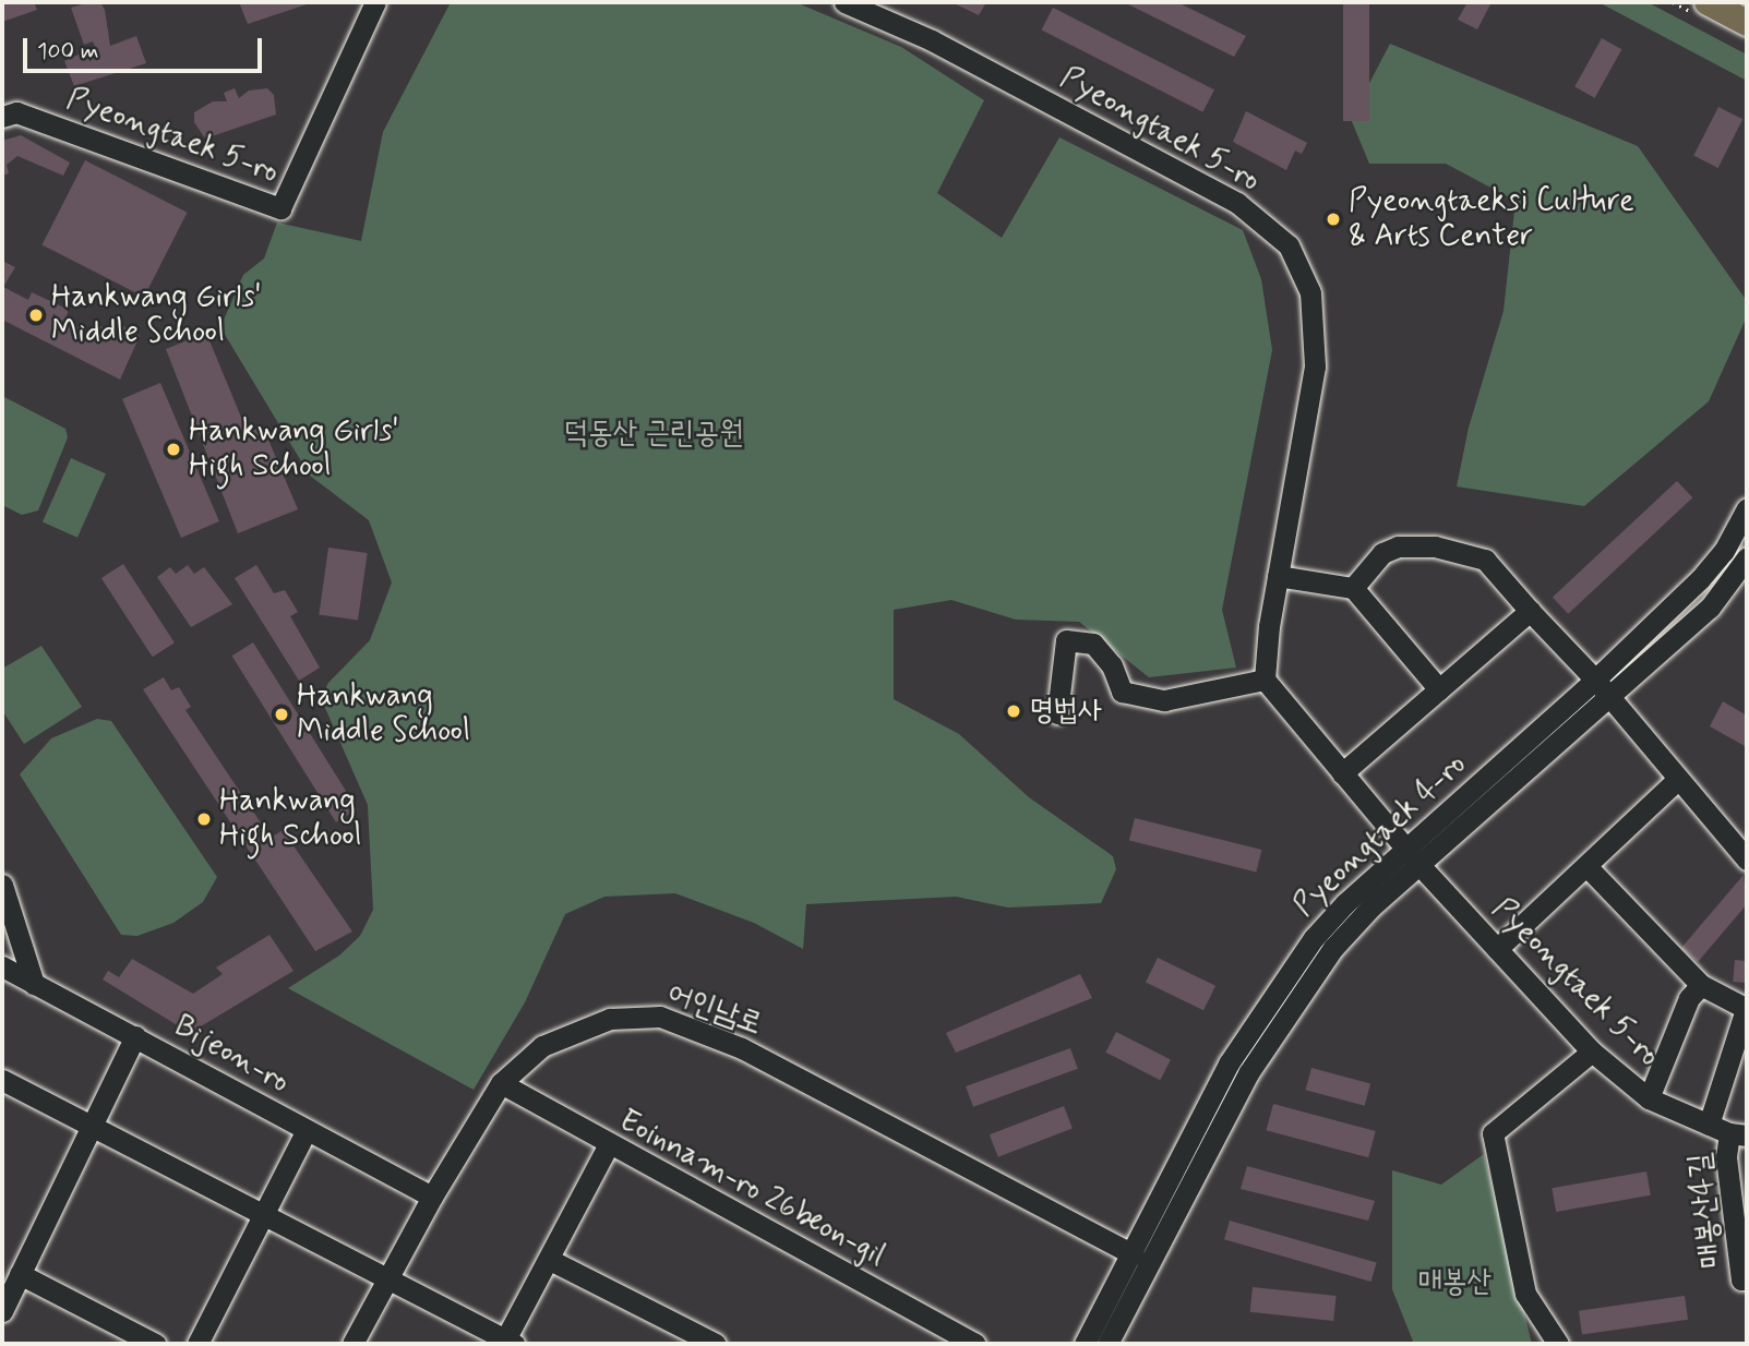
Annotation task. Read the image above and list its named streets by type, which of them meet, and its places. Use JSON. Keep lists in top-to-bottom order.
{
  "streets": {
    "street": [
      "Pyeongtaek 5-ro",
      "Pyeongtaek 4-ro",
      "어인남로",
      "Bijeon-ro",
      "Eoinnam-ro 26beon-gil",
      "매봉산4길"
    ]
  },
  "crossings": [
    ["Pyeongtaek 5-ro", "Pyeongtaek 4-ro"],
    ["Pyeongtaek 5-ro", "매봉산4길"],
    ["Pyeongtaek 4-ro", "어인남로"],
    ["어인남로", "Bijeon-ro"],
    ["어인남로", "Eoinnam-ro 26beon-gil"]
  ],
  "parks": ["덕동산 근린공원", "매봉산"],
  "places": [
    "Pyeongtaeksi Culture & Arts Center",
    "Hankwang Girls' Middle School",
    "Hankwang Girls' High School",
    "명법사",
    "Hankwang Middle School",
    "Hankwang High School"
  ],
  "scale_bar": "100 m"
}
